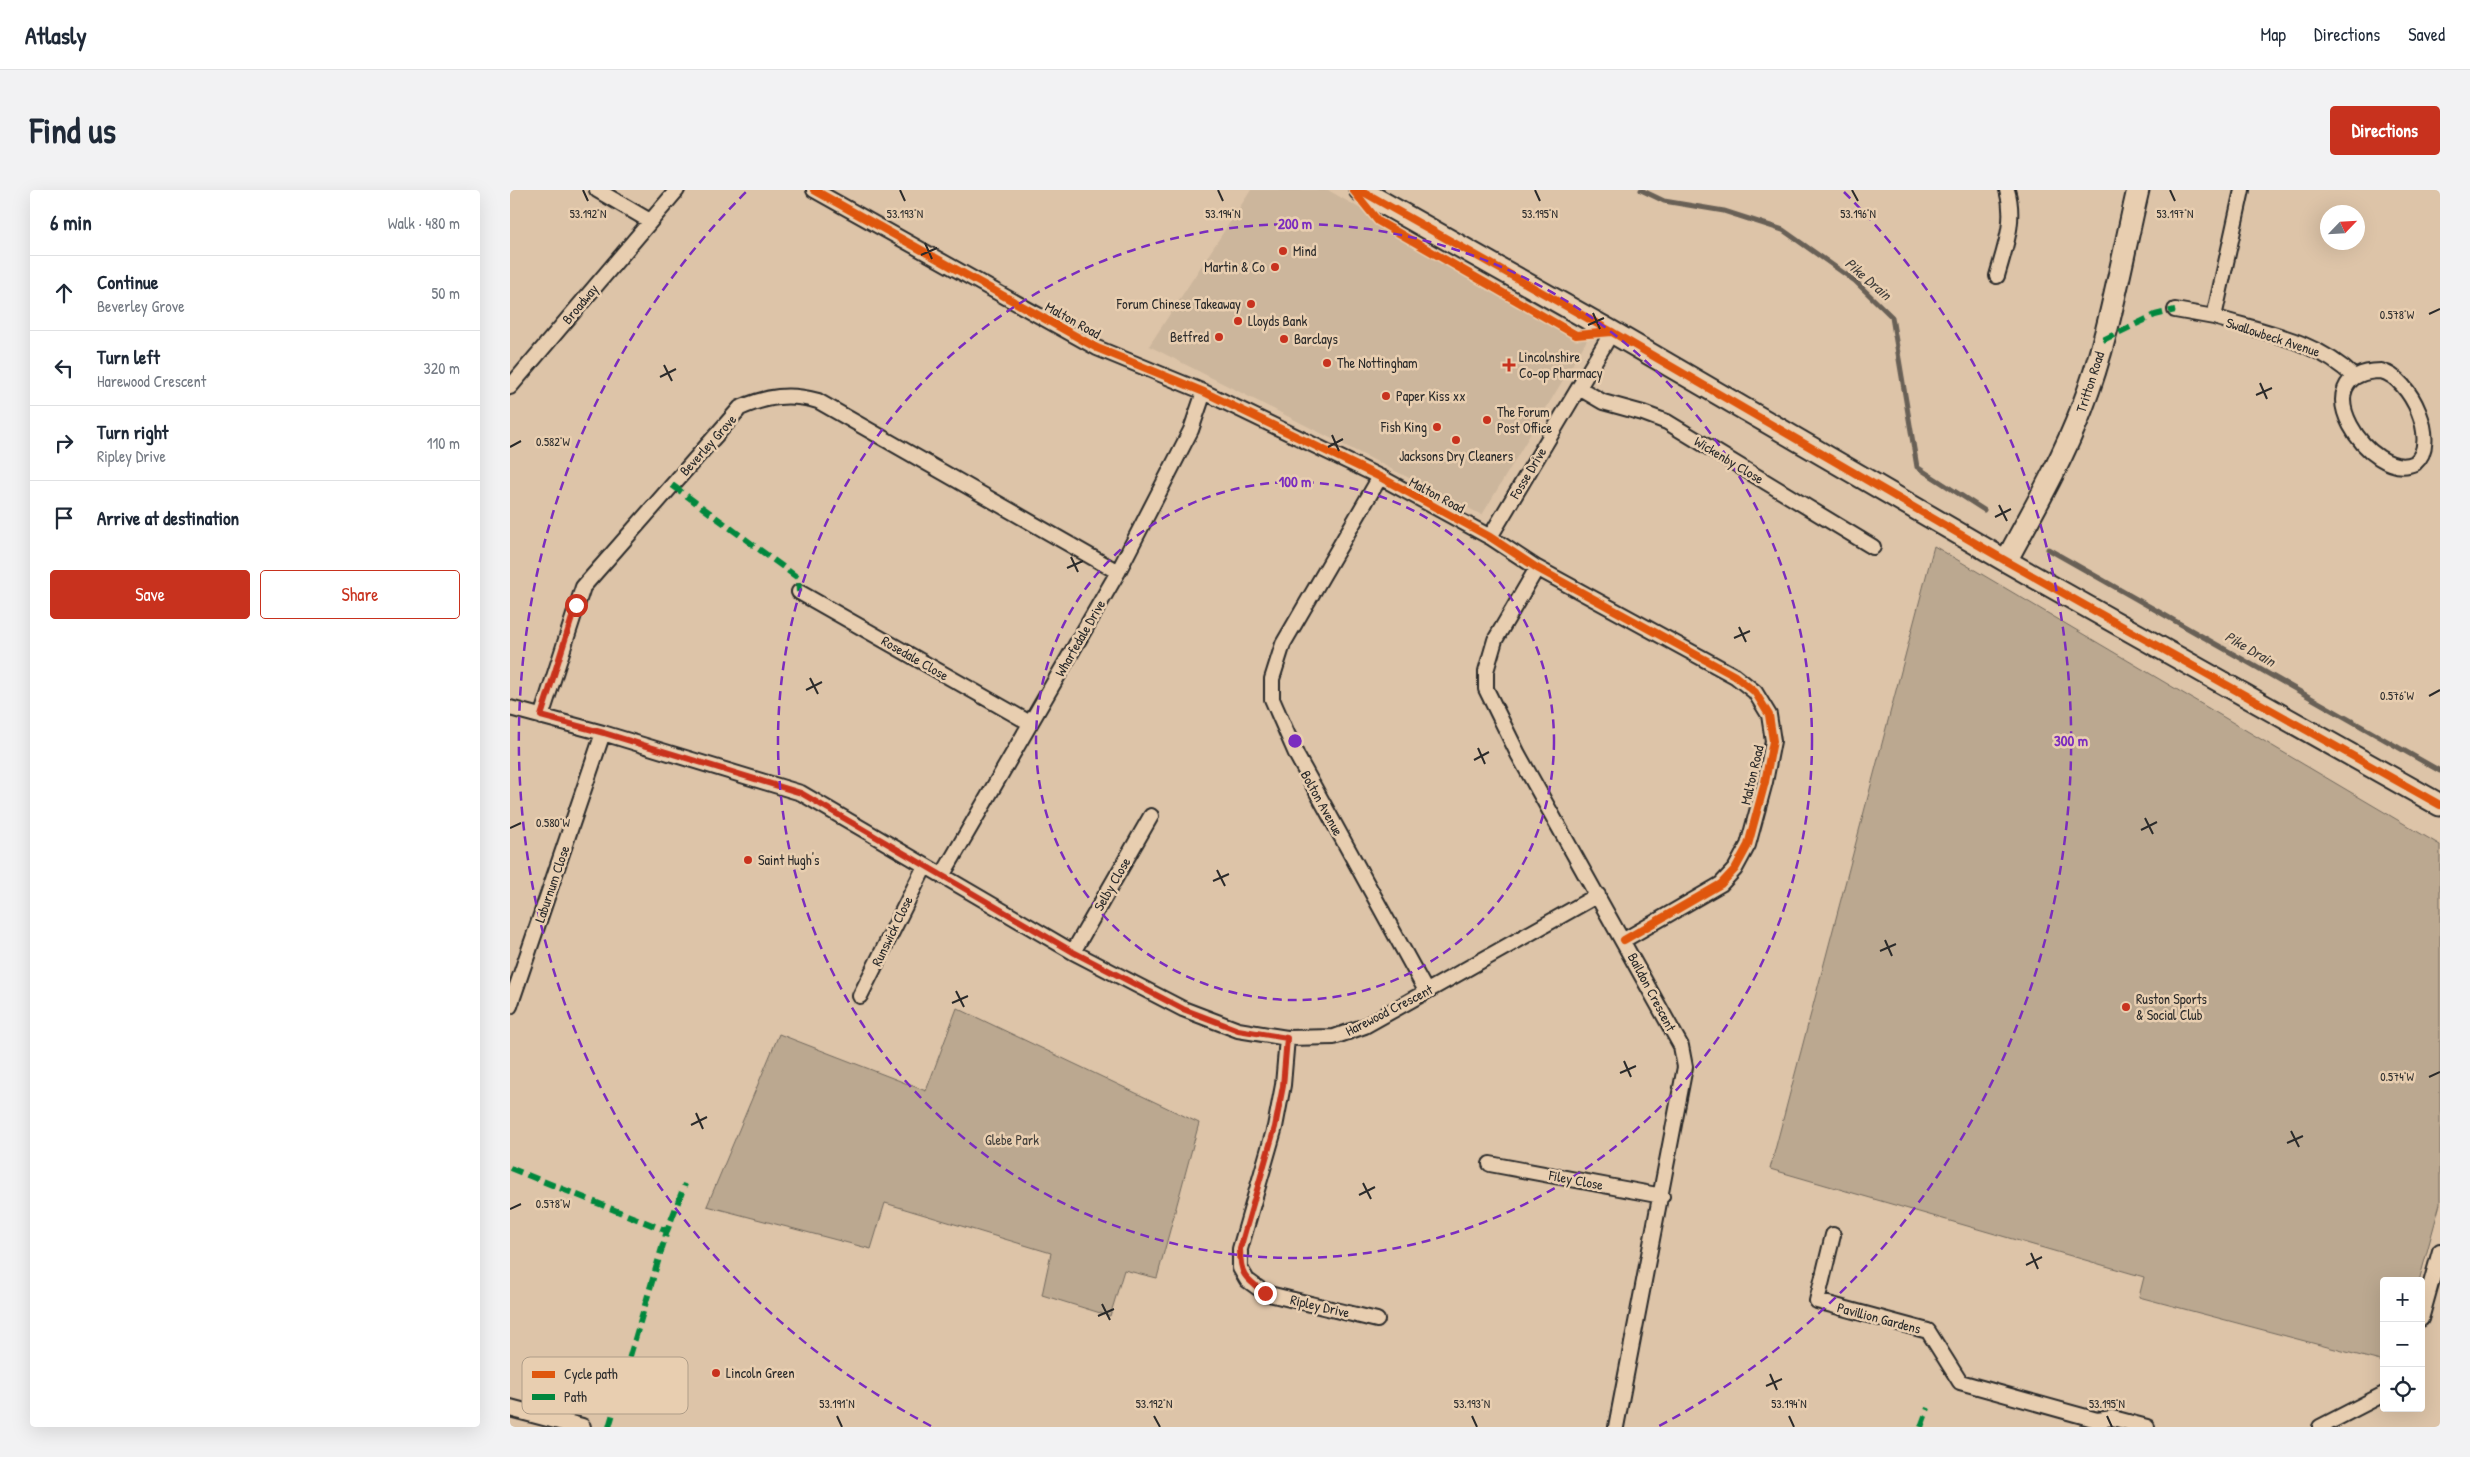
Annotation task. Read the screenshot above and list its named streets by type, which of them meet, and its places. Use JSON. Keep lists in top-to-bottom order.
{
  "streets": {
    "main road": ["Tritton Road"],
    "street": [
      "Broadway",
      "Malton Road",
      "Swallowbeck Avenue",
      "Beverley Grove",
      "Wickenby Close",
      "Fosse Drive",
      "Wharfedale Drive",
      "Rosedale Close",
      "Bolton Avenue",
      "Laburnum Close",
      "Selby Close",
      "Runswick Close",
      "Baildon Crescent",
      "Harewood Crescent",
      "Filey Close",
      "Ripley Drive",
      "Pavillion Gardens"
    ]
  },
  "crossings": [
    ["Malton Road", "Fosse Drive"],
    ["Malton Road", "Wharfedale Drive"],
    ["Malton Road", "Bolton Avenue"],
    ["Malton Road", "Baildon Crescent"],
    ["Beverley Grove", "Wharfedale Drive"],
    ["Beverley Grove", "Harewood Crescent"],
    ["Wickenby Close", "Fosse Drive"],
    ["Wharfedale Drive", "Rosedale Close"],
    ["Wharfedale Drive", "Harewood Crescent"],
    ["Bolton Avenue", "Harewood Crescent"],
    ["Laburnum Close", "Harewood Crescent"],
    ["Selby Close", "Harewood Crescent"],
    ["Runswick Close", "Harewood Crescent"],
    ["Baildon Crescent", "Harewood Crescent"],
    ["Baildon Crescent", "Filey Close"],
    ["Harewood Crescent", "Ripley Drive"]
  ],
  "water": ["Pike Drain"],
  "parks": ["Glebe Park"],
  "places": {
    "other": [
      "Mind",
      "Martin & Co",
      "Forum Chinese Takeaway",
      "Lloyds Bank",
      "Betfred",
      "Barclays",
      "The Nottingham",
      "Paper Kiss xx",
      "The Forum Post Office",
      "Fish King",
      "Jacksons Dry Cleaners",
      "Saint Hugh's",
      "Ruston Sports & Social Club",
      "Lincoln Green"
    ],
    "health": ["Lincolnshire Co-op Pharmacy"]
  },
  "legend": ["Cycle path", "Path"],
  "north": "top right",
  "page": {
    "header": "Atlasly",
    "nav": ["Map", "Directions", "Saved"],
    "buttons": [
      "Directions",
      ["Save", "Share"]
    ],
    "title": "Find us",
    "heading": ["6 min", "Walk · 480 m"],
    "list": [
      ["Continue", "Beverley Grove", "50 m"],
      ["Turn left", "Harewood Crescent", "320 m"],
      ["Turn right", "Ripley Drive", "110 m"],
      "Arrive at destination"
    ],
    "map_buttons": ["+", "−"]
  },
  "coordinates": [
    "53.192°N",
    "53.193°N",
    "53.194°N",
    "53.195°N",
    "53.196°N",
    "53.197°N",
    "0.578°W",
    "0.582°W",
    "0.576°W",
    "0.580°W",
    "0.574°W",
    "53.191°N"
  ],
  "rings": ["200 m", "100 m", "300 m"]
}
